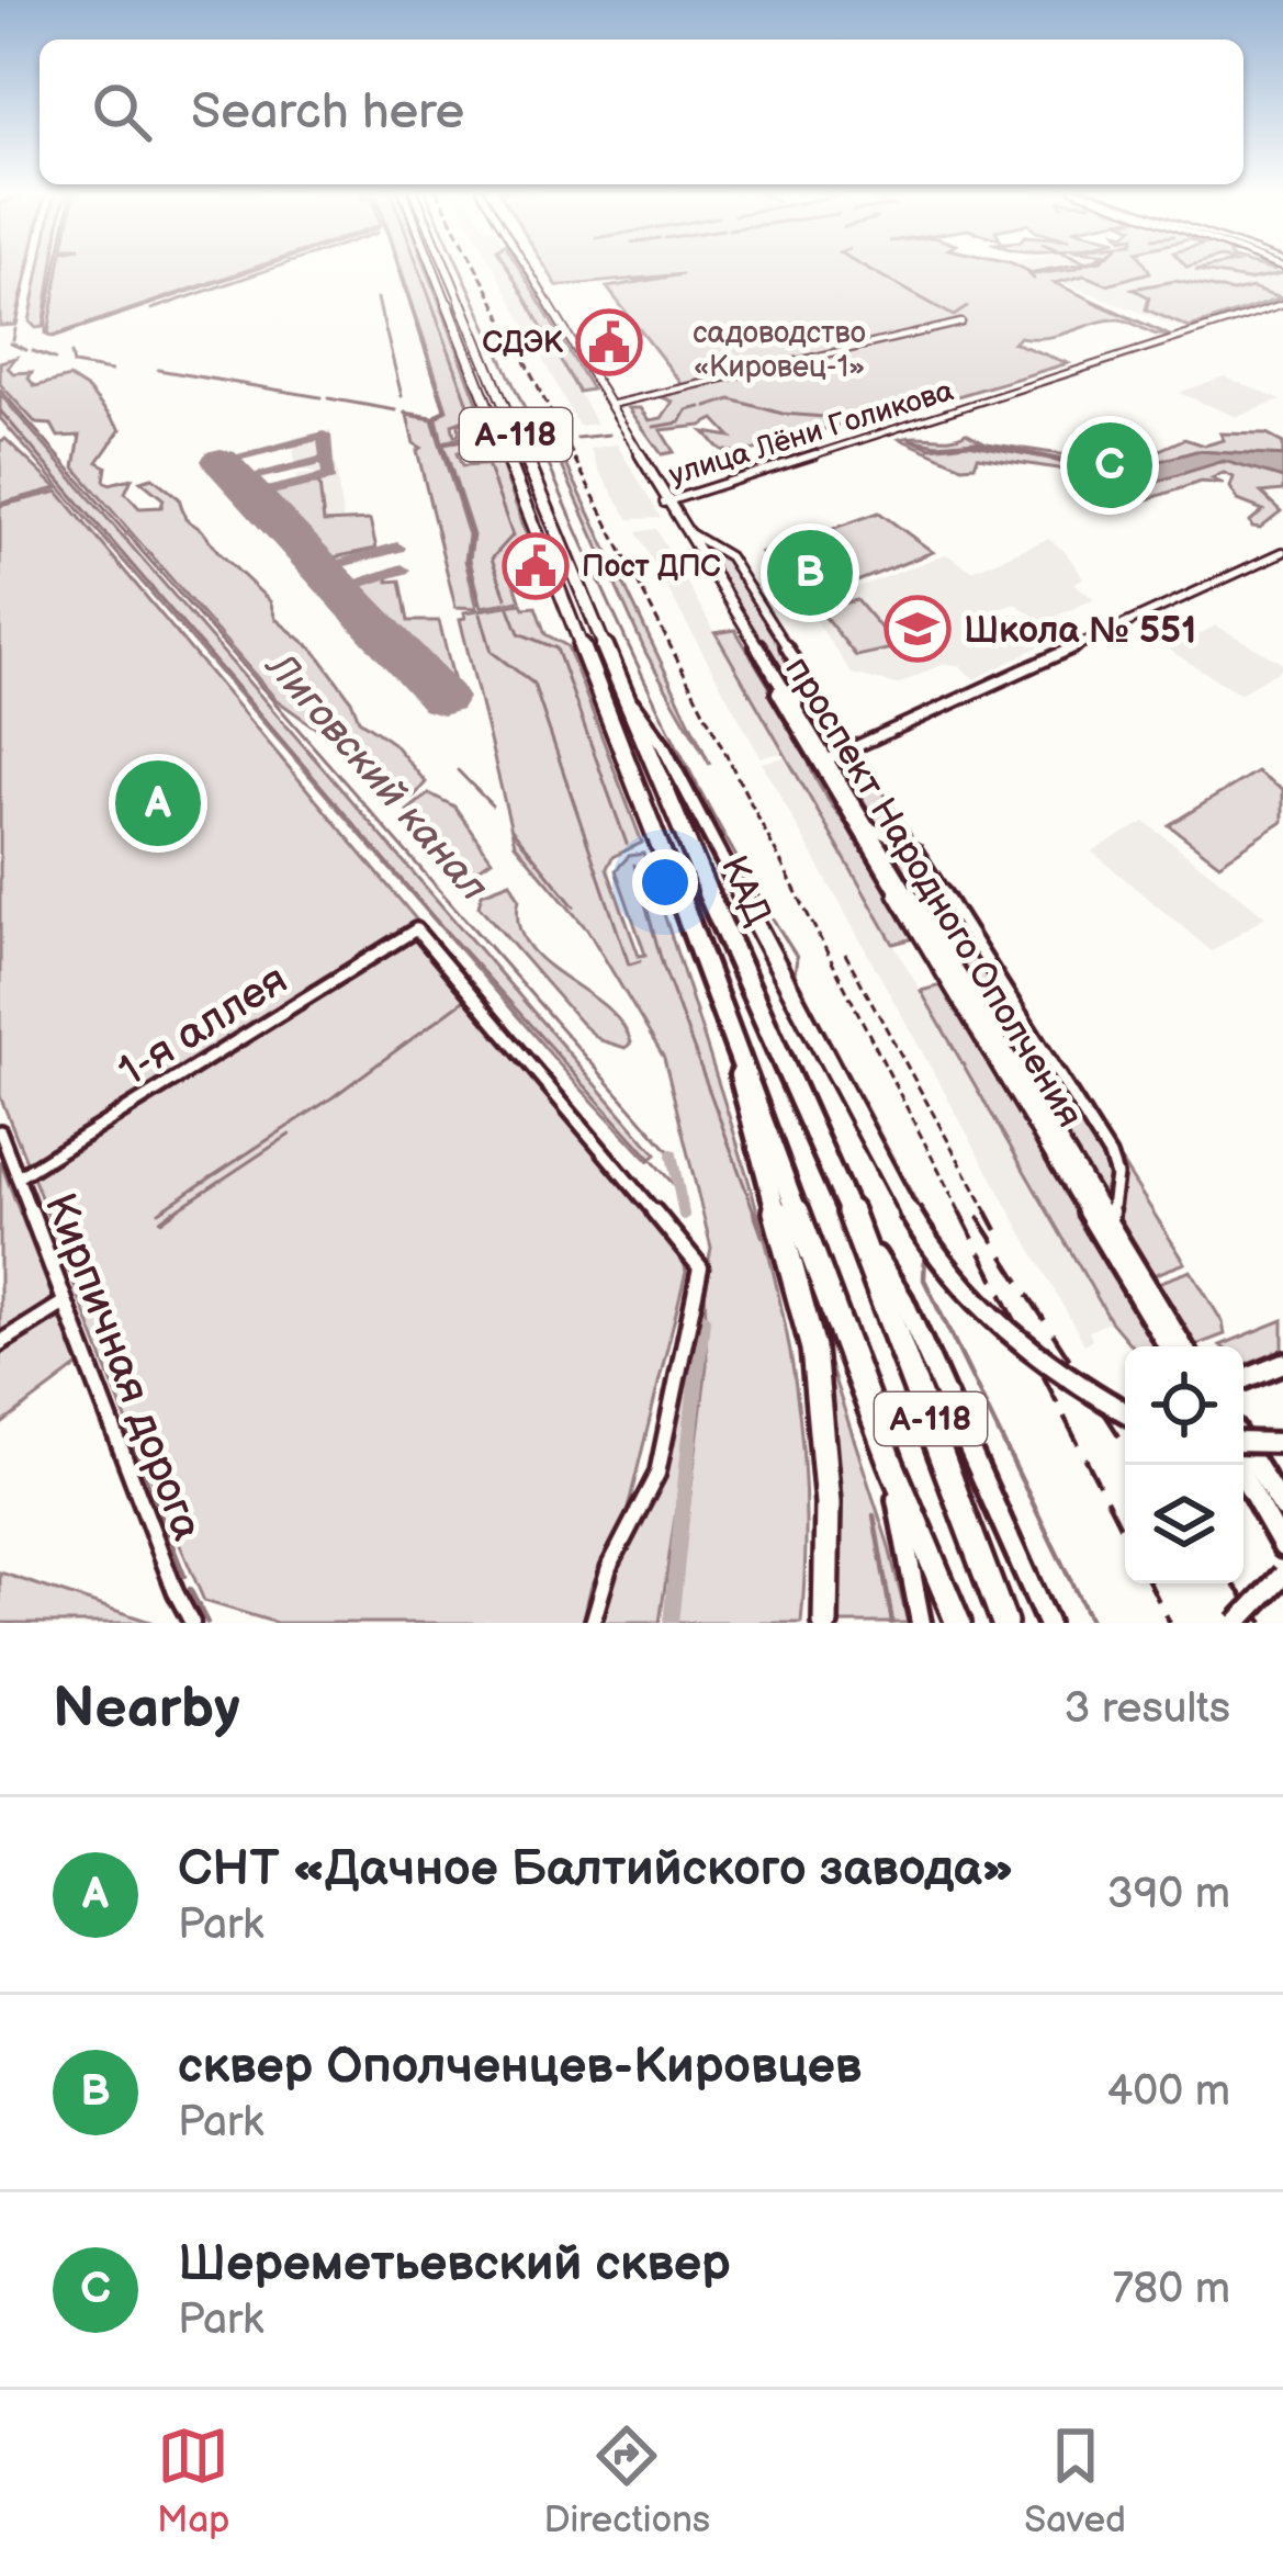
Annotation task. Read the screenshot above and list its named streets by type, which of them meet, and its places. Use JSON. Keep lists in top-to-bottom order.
{
  "streets": {
    "highway": ["А-118", "КАД"],
    "main road": ["проспект Народного Ополчения"],
    "street": ["улица Лёни Голикова", "1-я аллея", "Кирпичная дорога"]
  },
  "crossings": [
    ["улица Лёни Голикова", "проспект Народного Ополчения"],
    ["1-я аллея", "Кирпичная дорога"]
  ],
  "water": ["Лиговский канал"],
  "parks": ["садоводство «Кировец-1»"],
  "places": {
    "public building": ["СДЭК", "Пост ДПС"],
    "school or university": ["Школа № 551"]
  },
  "page": {
    "search": "Search here",
    "pins": ["C", "B", "A"],
    "heading": ["Nearby", "3 results"],
    "list": [
      {
        "mark": "A",
        "name": "СНТ «Дачное Балтийского завода»",
        "note": "Park",
        "value": "390 m"
      },
      {
        "mark": "B",
        "name": "сквер Ополченцев-Кировцев",
        "note": "Park",
        "value": "400 m"
      },
      {
        "mark": "C",
        "name": "Шереметьевский сквер",
        "note": "Park",
        "value": "780 m"
      }
    ],
    "nav": ["Map", "Directions", "Saved"]
  }
}
